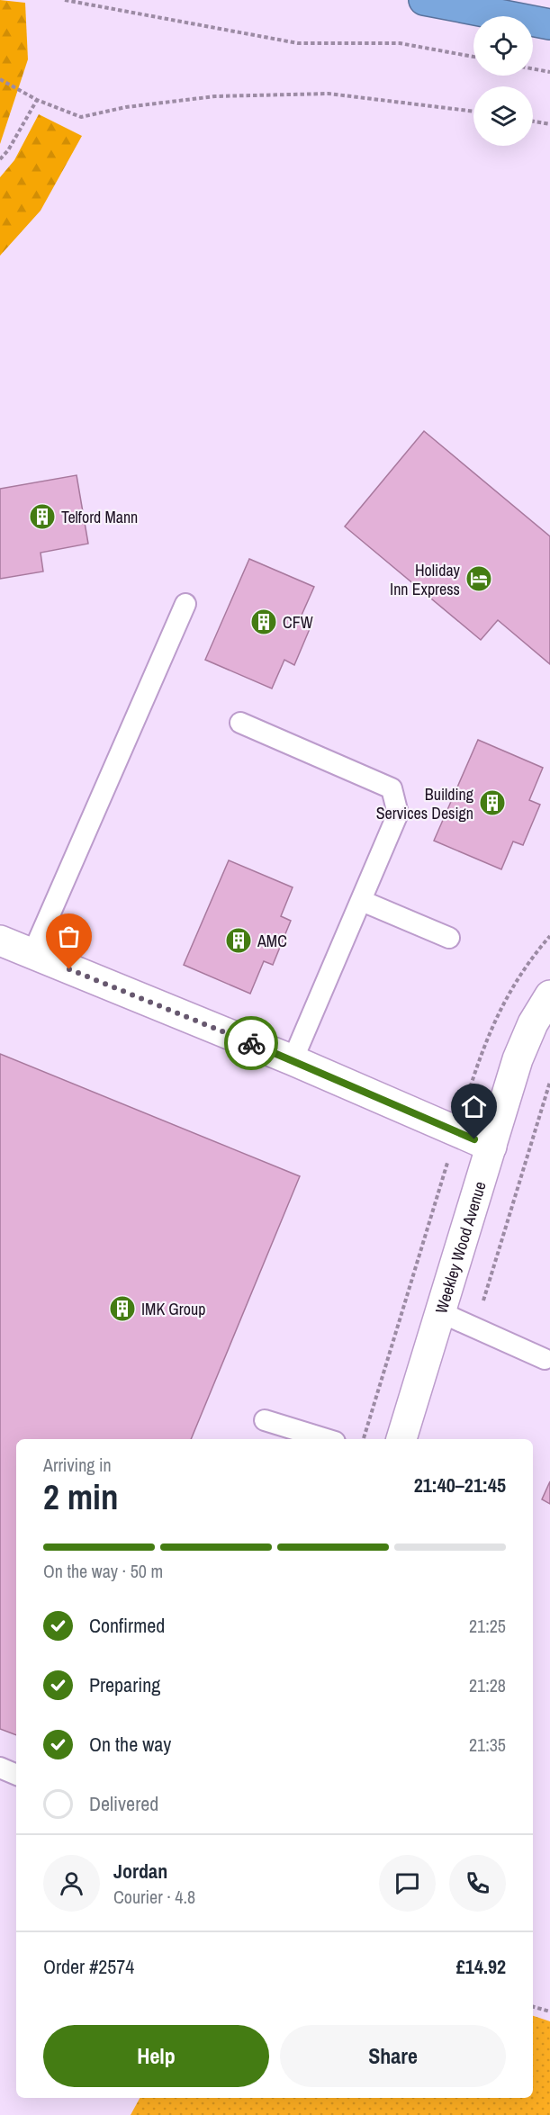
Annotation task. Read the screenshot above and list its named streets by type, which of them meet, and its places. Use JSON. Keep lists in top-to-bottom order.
{
  "streets": {
    "street": ["Weekley Wood Avenue"]
  },
  "places": {
    "building": [
      "Telford Mann",
      "CFW",
      "Building Services Design",
      "AMC",
      "IMK Group"
    ],
    "hotel": ["Holiday Inn Express"]
  },
  "page": {
    "heading": ["2 min", "Arriving in", "21:40–21:45"],
    "panel": [
      "Jordan",
      "Courier · 4.8",
      "Order #2574",
      "£14.92"
    ],
    "bar": "On the way · 50 m",
    "list": [
      ["Confirmed", "21:25"],
      ["Preparing", "21:28"],
      ["On the way", "21:35"],
      "Delivered"
    ],
    "buttons": ["Help", "Share"]
  }
}
